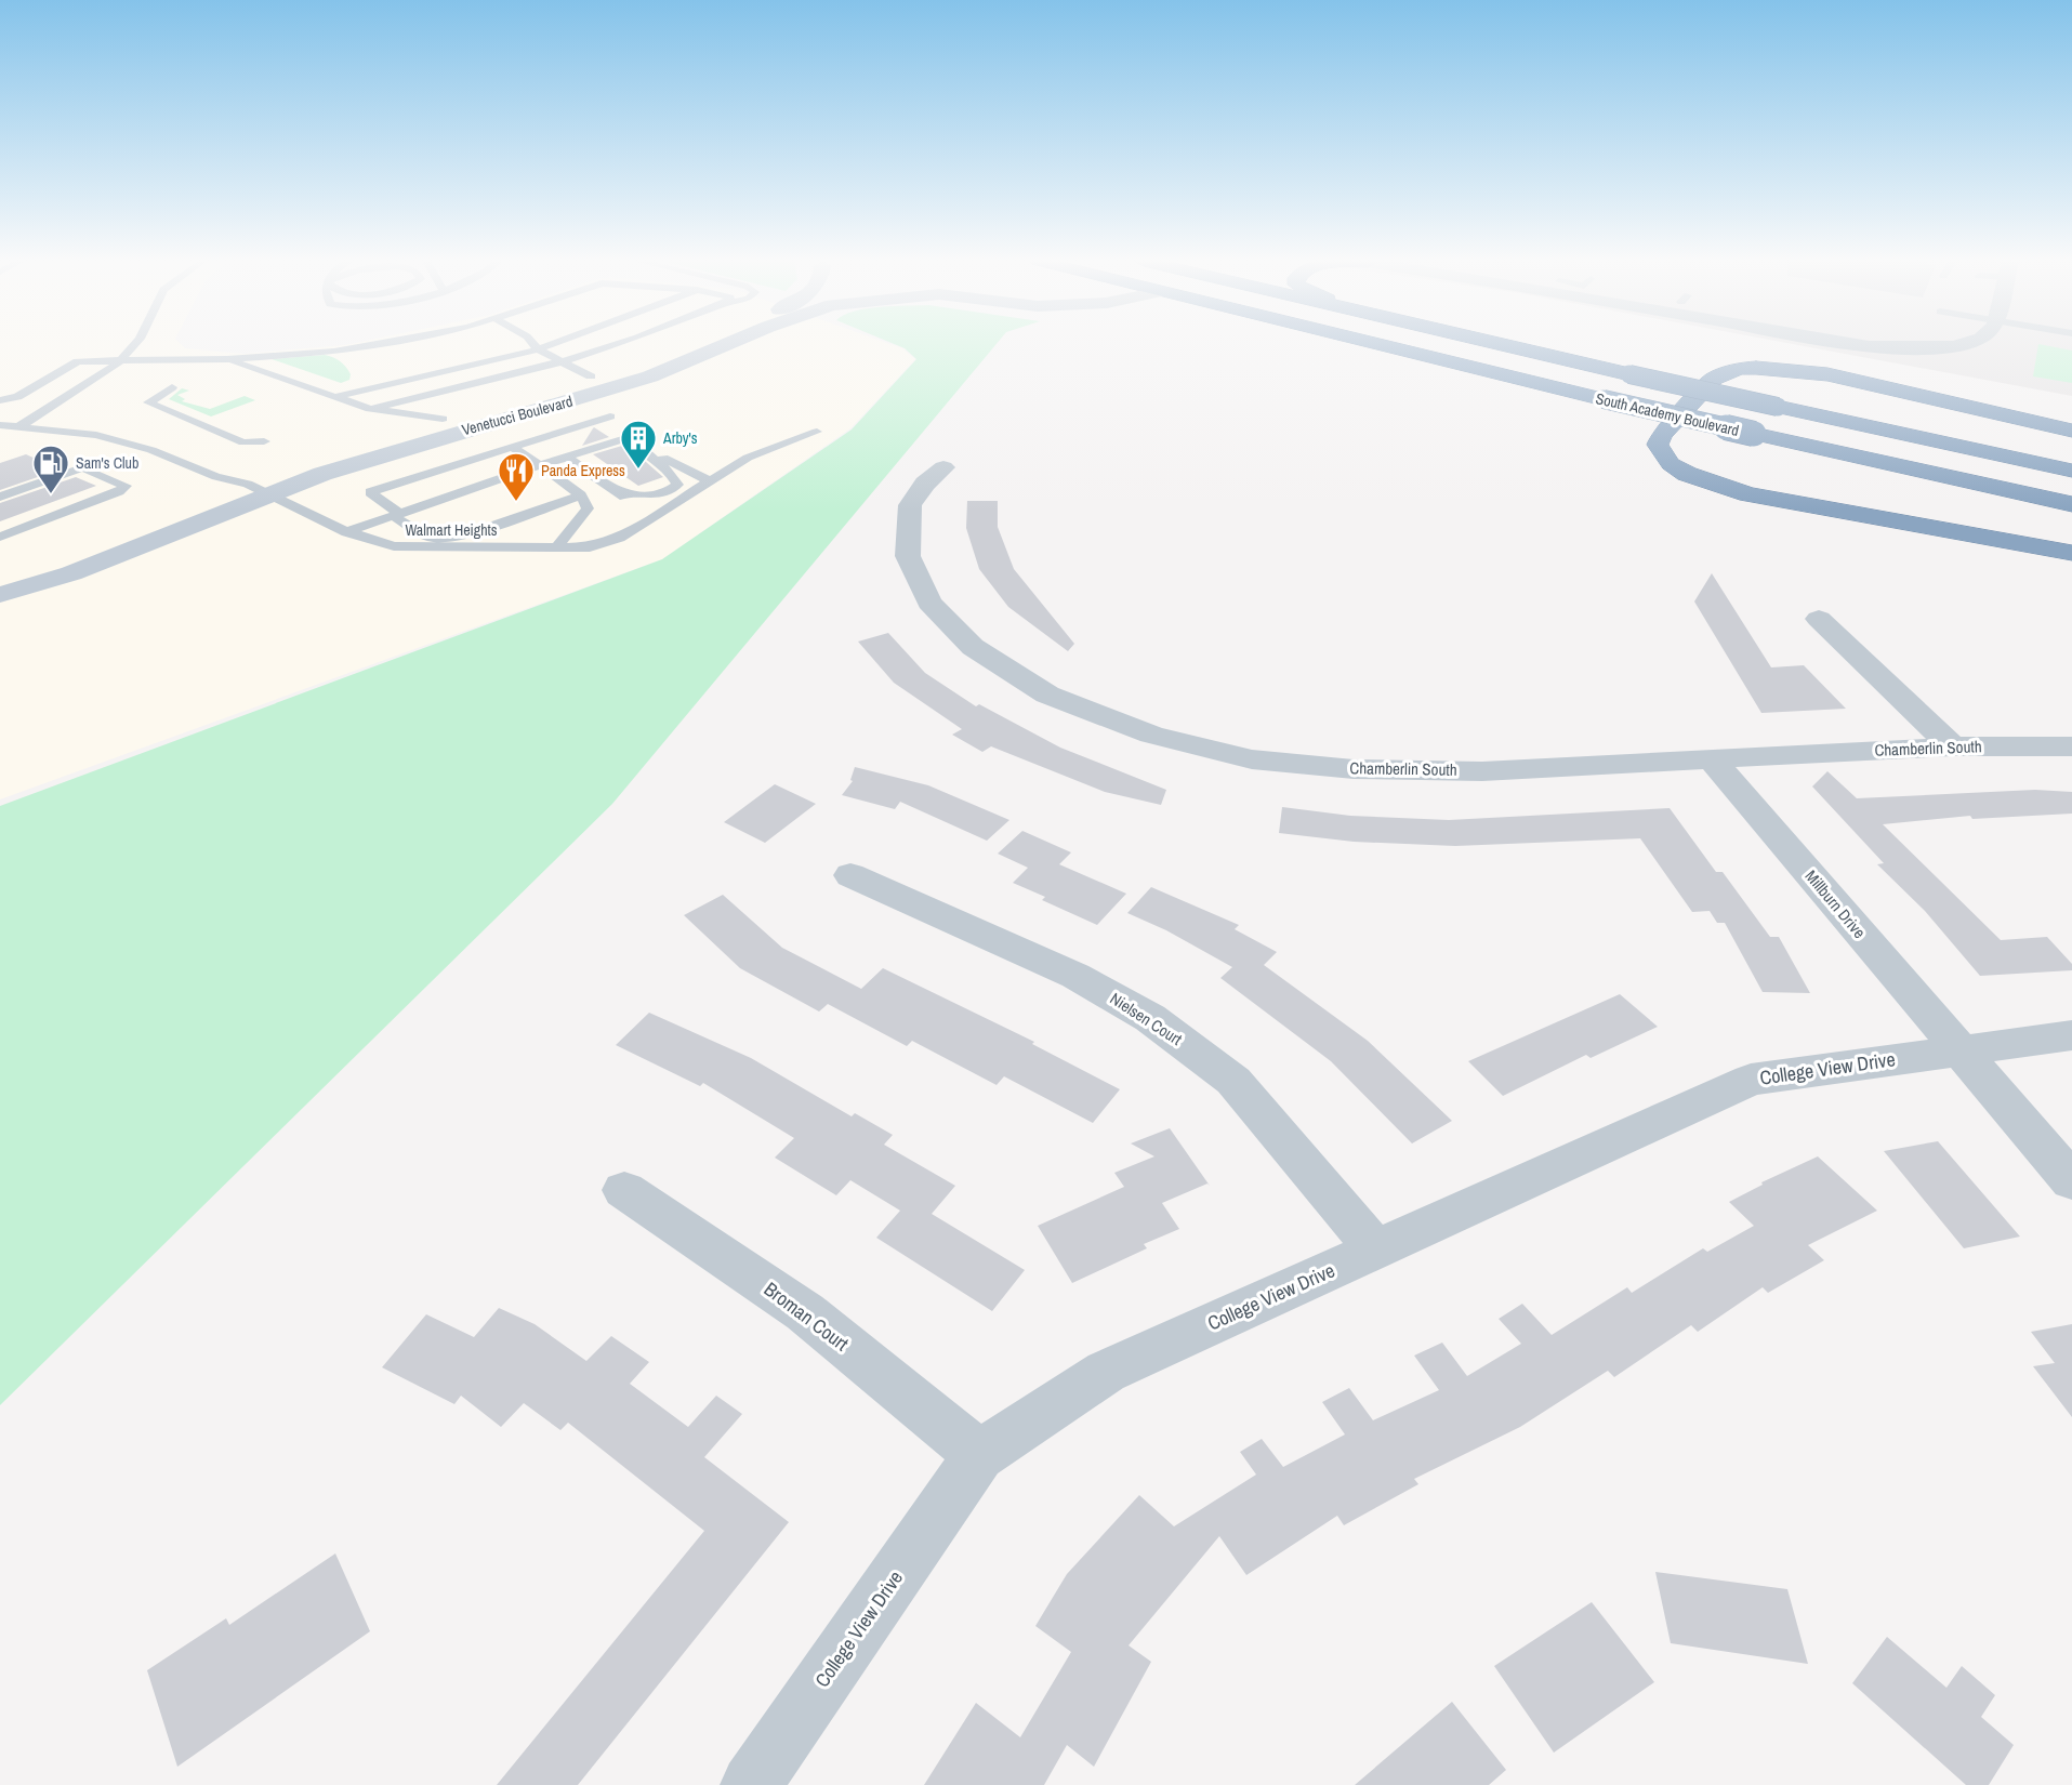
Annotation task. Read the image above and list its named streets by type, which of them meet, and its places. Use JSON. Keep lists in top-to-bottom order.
{
  "streets": {
    "highway": ["South Academy Boulevard"],
    "street": [
      "Venetucci Boulevard",
      "Chamberlin South",
      "Millburn Drive",
      "Nielsen Court",
      "College View Drive",
      "Broman Court"
    ],
    "lane": ["Walmart Heights"]
  },
  "crossings": [
    ["Venetucci Boulevard", "Walmart Heights"],
    ["Chamberlin South", "Millburn Drive"],
    ["Millburn Drive", "College View Drive"],
    ["Nielsen Court", "College View Drive"],
    ["College View Drive", "Broman Court"]
  ],
  "places": {
    "building": ["Arby's"],
    "fuel station": ["Sam's Club"],
    "restaurant": ["Panda Express"]
  }
}
